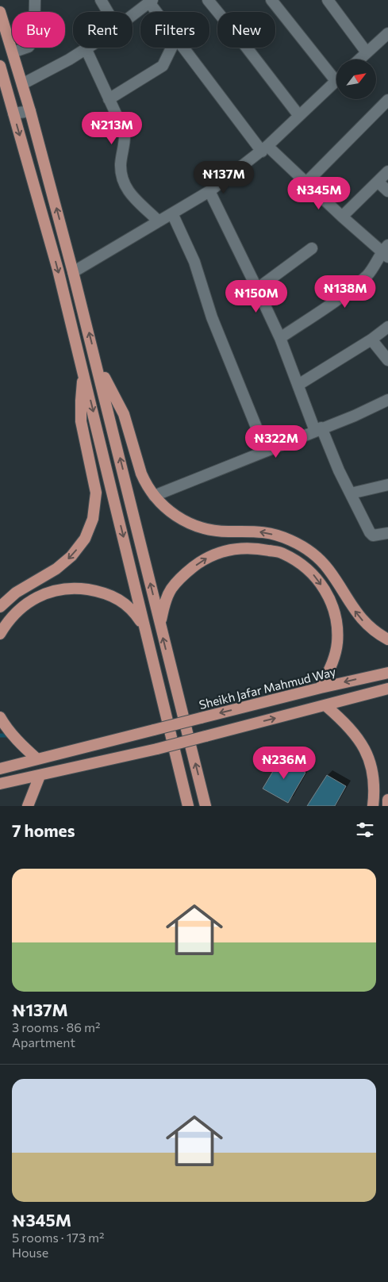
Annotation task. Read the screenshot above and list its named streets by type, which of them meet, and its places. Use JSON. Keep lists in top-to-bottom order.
{
  "streets": {
    "main road": ["Sheikh Jafar Mahmud Way"]
  },
  "north": "top right",
  "page": {
    "chip": [
      "Buy",
      "Rent",
      "Filters",
      "New"
    ],
    "price": [
      "₦213M",
      "₦137M",
      "₦345M",
      "₦138M",
      "₦150M",
      "₦322M",
      "₦236M"
    ],
    "heading": "7 homes",
    "list": [
      {
        "name": "₦137M",
        "note": "3 rooms · 86 m² · Apartment"
      },
      {
        "name": "₦345M",
        "note": "5 rooms · 173 m² · House"
      }
    ]
  }
}
